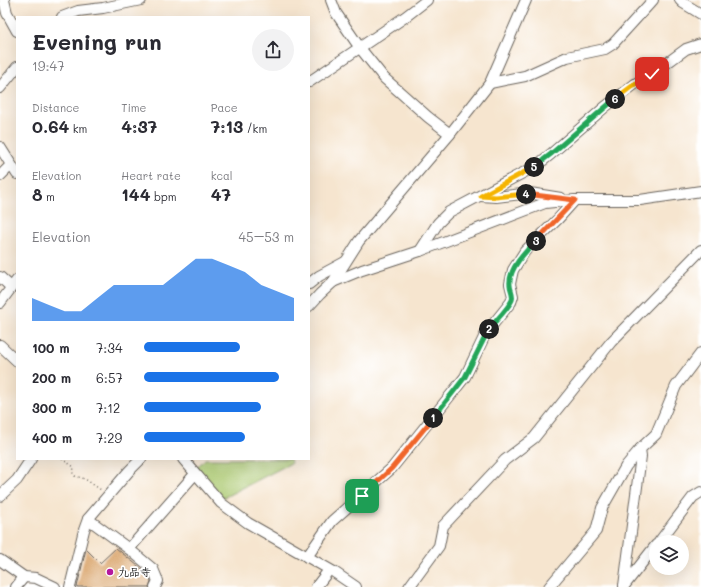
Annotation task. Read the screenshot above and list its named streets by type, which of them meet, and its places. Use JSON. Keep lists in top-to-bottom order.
{
  "places": ["九品寺"],
  "page": {
    "heading": ["Evening run", "19:47"],
    "stats": [
      ["Distance", "0.64 km"],
      ["Time", "4:37"],
      ["Pace", "7:13 /km"],
      ["Elevation", "8 m"],
      ["Heart rate", "144 bpm"],
      ["kcal", "47"]
    ],
    "pins": [
      "6",
      "5",
      "4",
      "3",
      "2",
      "1"
    ],
    "chart": ["Elevation", "45–53 m"],
    "list": [
      {
        "name": "100 m",
        "note": "7:34"
      },
      {
        "name": "200 m",
        "note": "6:57"
      },
      {
        "name": "300 m",
        "note": "7:12"
      },
      {
        "name": "400 m",
        "note": "7:29"
      }
    ]
  }
}
